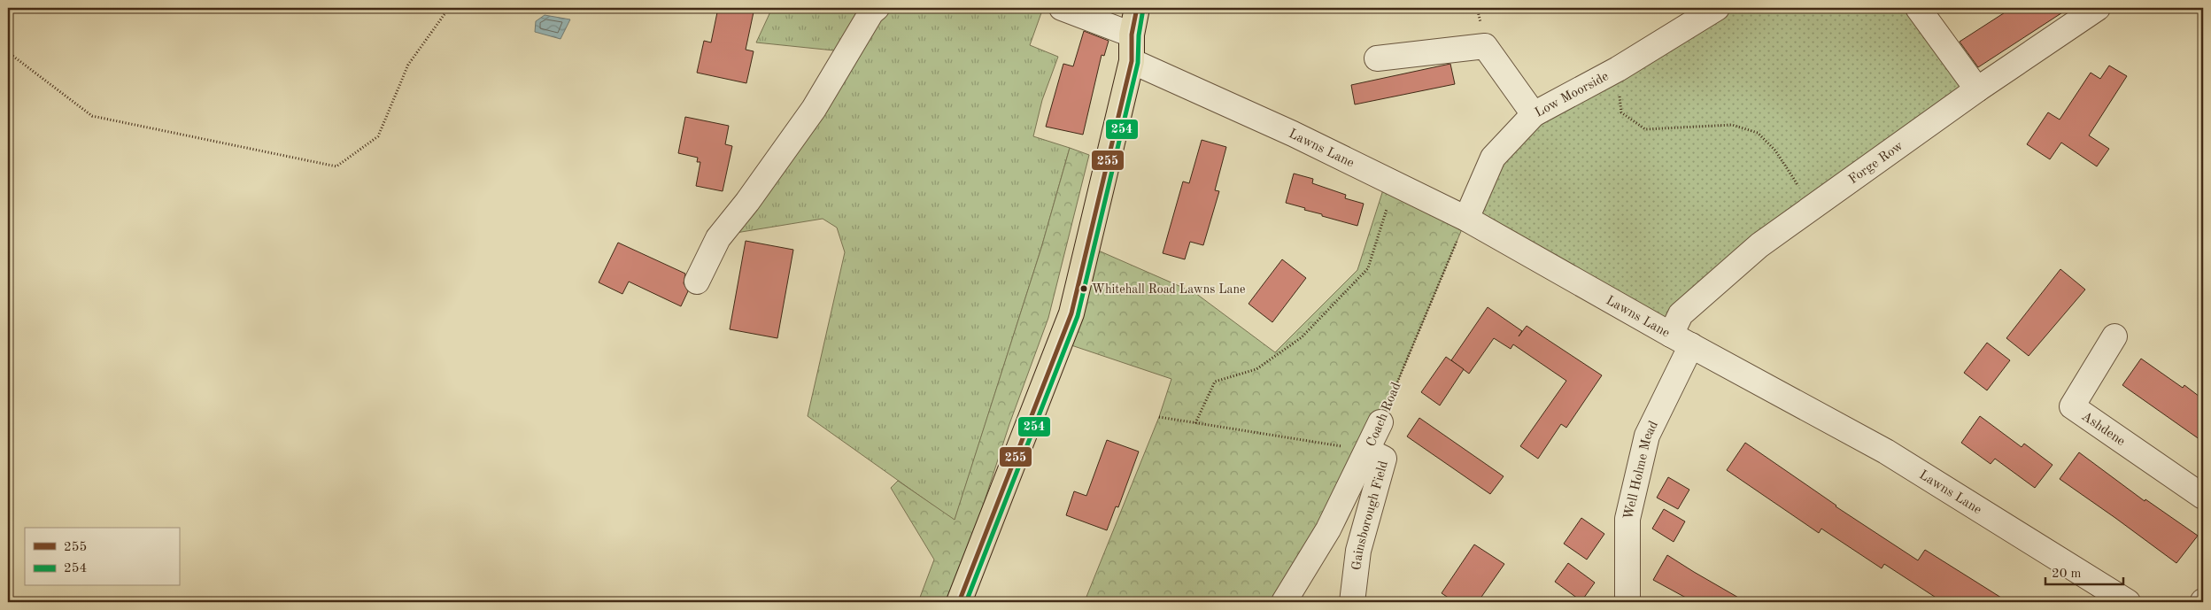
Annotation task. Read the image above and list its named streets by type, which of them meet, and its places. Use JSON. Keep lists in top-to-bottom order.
{
  "streets": {
    "street": [
      "Low Moorside",
      "Lawns Lane",
      "Forge Row",
      "Coach Road",
      "Ashdene",
      "Well Holme Mead",
      "Gainsborough Field"
    ]
  },
  "crossings": [
    ["Low Moorside", "Lawns Lane"],
    ["Low Moorside", "Coach Road"],
    ["Lawns Lane", "Forge Row"],
    ["Lawns Lane", "Coach Road"],
    ["Lawns Lane", "Well Holme Mead"],
    ["Forge Row", "Well Holme Mead"],
    ["Coach Road", "Gainsborough Field"]
  ],
  "places": ["Whitehall Road Lawns Lane"],
  "lines": ["transit line 255", "transit line 254"],
  "legend": ["255", "254"],
  "scale_bar": "20 m"
}
